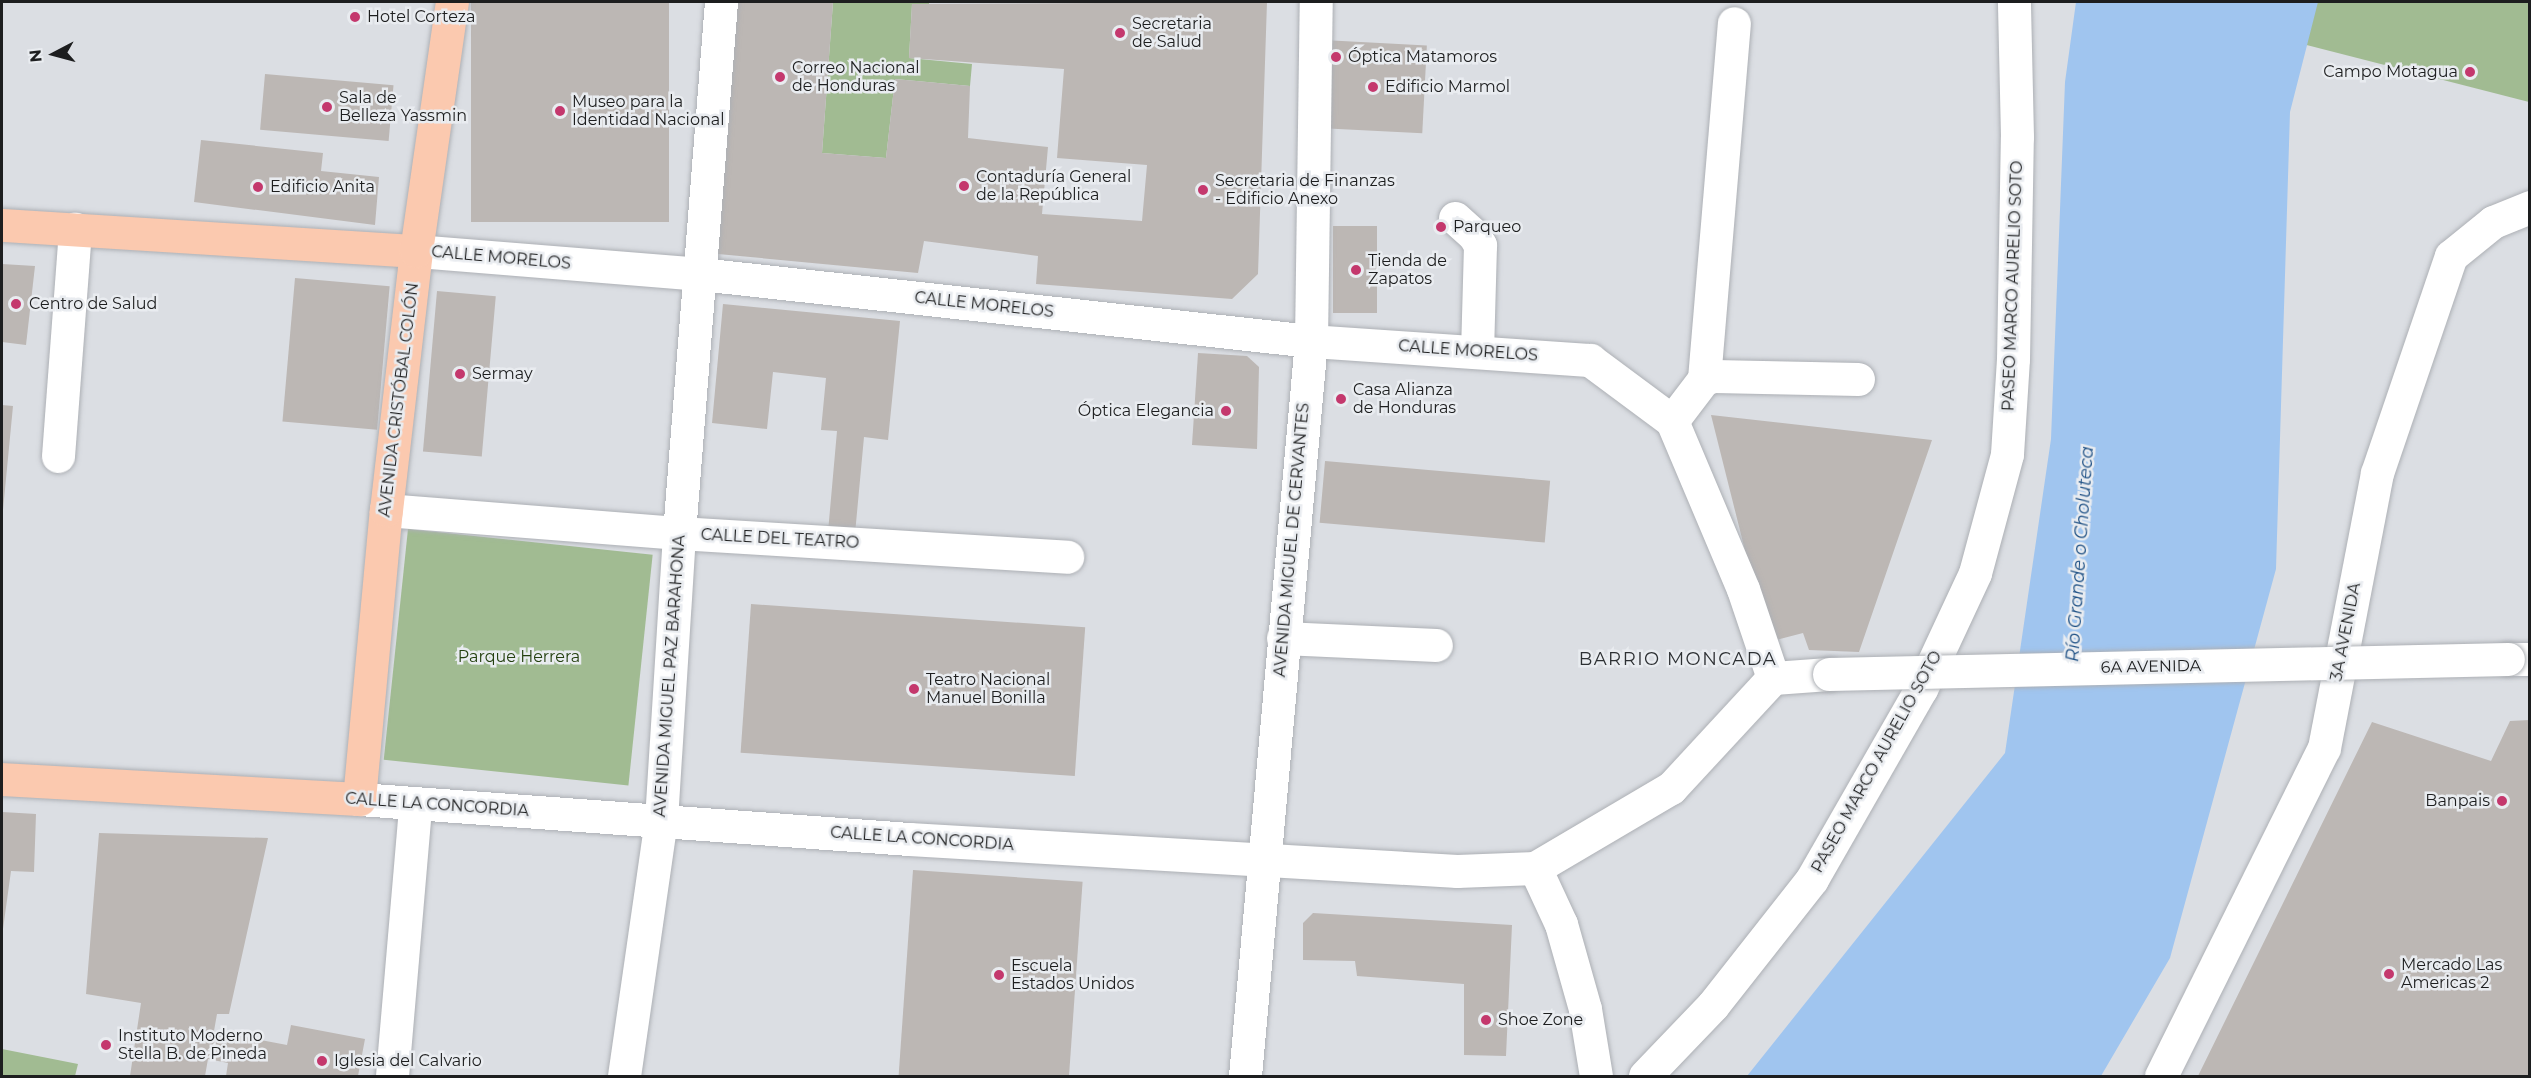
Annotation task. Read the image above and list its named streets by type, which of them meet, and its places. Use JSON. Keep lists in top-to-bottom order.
{
  "streets": {
    "main road": ["CALLE MORELOS", "AVENIDA CRISTÓBAL COLÓN", "CALLE LA CONCORDIA"],
    "street": [
      "PASEO MARCO AURELIO SOTO",
      "CALLE DEL TEATRO",
      "AVENIDA MIGUEL DE CERVANTES",
      "3A AVENIDA",
      "6A AVENIDA",
      "AVENIDA MIGUEL PAZ BARAHONA"
    ]
  },
  "crossings": [
    ["CALLE MORELOS", "AVENIDA CRISTÓBAL COLÓN"],
    ["CALLE MORELOS", "AVENIDA MIGUEL DE CERVANTES"],
    ["CALLE MORELOS", "AVENIDA MIGUEL PAZ BARAHONA"],
    ["AVENIDA CRISTÓBAL COLÓN", "CALLE DEL TEATRO"],
    ["AVENIDA CRISTÓBAL COLÓN", "CALLE LA CONCORDIA"],
    ["CALLE DEL TEATRO", "AVENIDA MIGUEL PAZ BARAHONA"],
    ["AVENIDA MIGUEL DE CERVANTES", "CALLE LA CONCORDIA"],
    ["6A AVENIDA", "CALLE LA CONCORDIA"],
    ["AVENIDA MIGUEL PAZ BARAHONA", "CALLE LA CONCORDIA"]
  ],
  "districts": ["BARRIO MONCADA"],
  "water": ["Río Grande o Choluteca"],
  "parks": ["Parque Herrera"],
  "places": [
    "Hotel Corteza",
    "Secretaria de Salud",
    "Óptica Matamoros",
    "Campo Motagua",
    "Correo Nacional de Honduras",
    "Edificio Marmol",
    "Sala de Belleza Yassmin",
    "Museo para la Identidad Nacional",
    "Contaduría General de la República",
    "Edificio Anita",
    "Secretaria de Finanzas - Edificio Anexo",
    "Parqueo",
    "Tienda de Zapatos",
    "Centro de Salud",
    "Sermay",
    "Casa Alianza de Honduras",
    "Óptica Elegancia",
    "Teatro Nacional Manuel Bonilla",
    "Banpais",
    "Mercado Las Americas 2",
    "Escuela Estados Unidos",
    "Shoe Zone",
    "Instituto Moderno Stella B. de Pineda",
    "Iglesia del Calvario"
  ],
  "north": "left"
}
